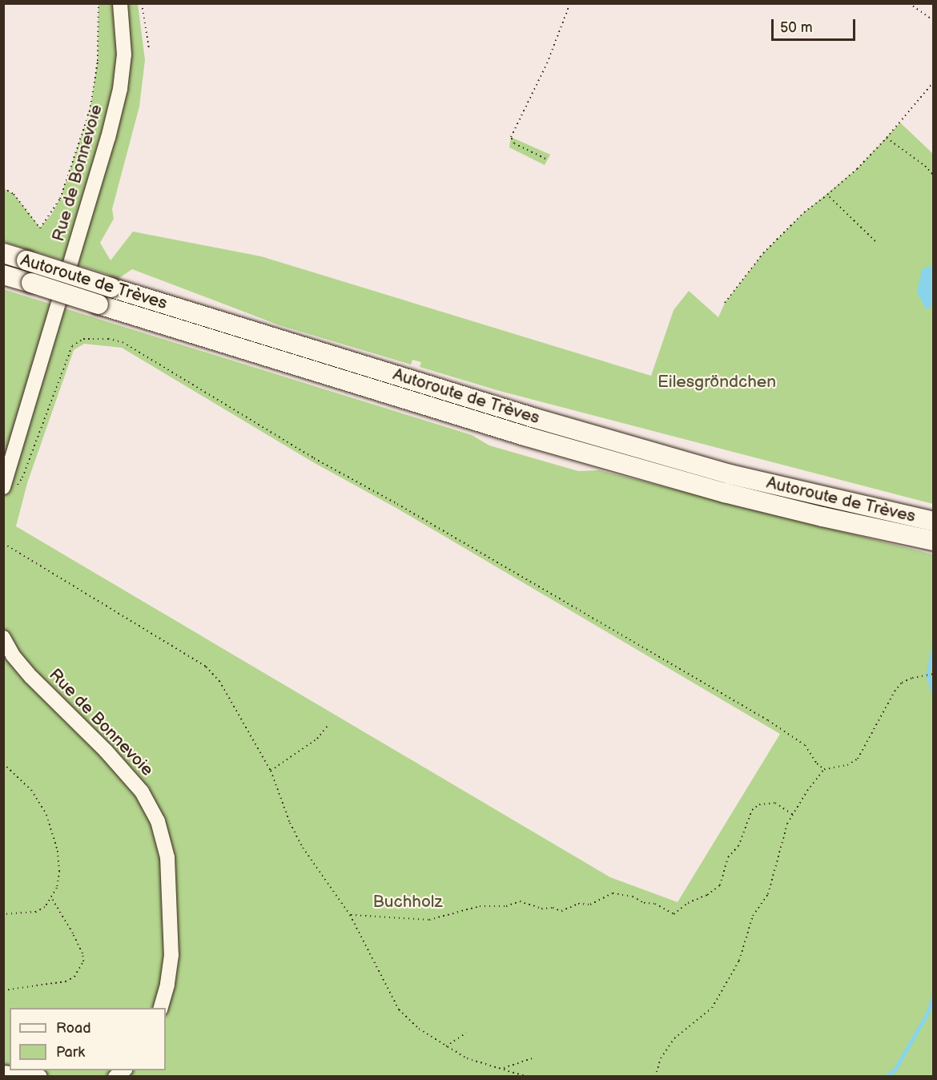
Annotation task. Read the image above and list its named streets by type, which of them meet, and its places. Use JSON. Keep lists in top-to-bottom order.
{
  "streets": {
    "highway": ["Autoroute de Trèves"],
    "main road": ["Rue de Bonnevoie"]
  },
  "parks": ["Eilesgröndchen", "Buchholz"],
  "legend": ["Road", "Park"],
  "scale_bar": "50 m"
}
